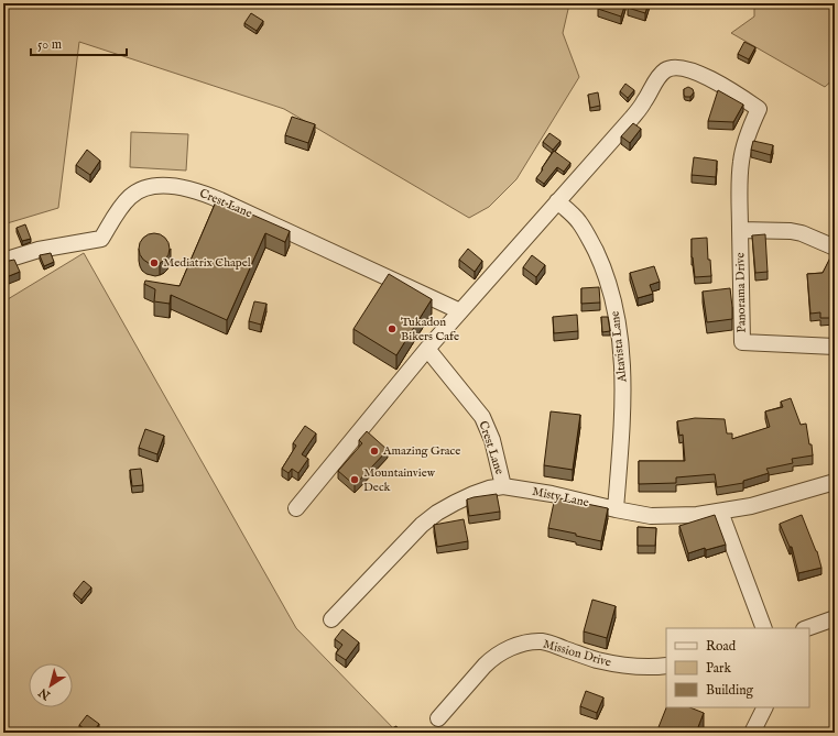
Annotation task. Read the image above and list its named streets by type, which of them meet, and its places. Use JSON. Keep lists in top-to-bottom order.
{
  "streets": {
    "street": [
      "Crest Lane",
      "Panorama Drive",
      "Altavista Lane",
      "Misty Lane",
      "Mission Drive"
    ]
  },
  "crossings": [
    ["Crest Lane", "Misty Lane"],
    ["Altavista Lane", "Misty Lane"]
  ],
  "places": [
    "Mediatrix Chapel",
    "Tukadon Bikers Cafe",
    "Amazing Grace",
    "Mountainview Deck"
  ],
  "legend": ["Road", "Park", "Building"],
  "scale_bar": "50 m",
  "north": "bottom left"
}
